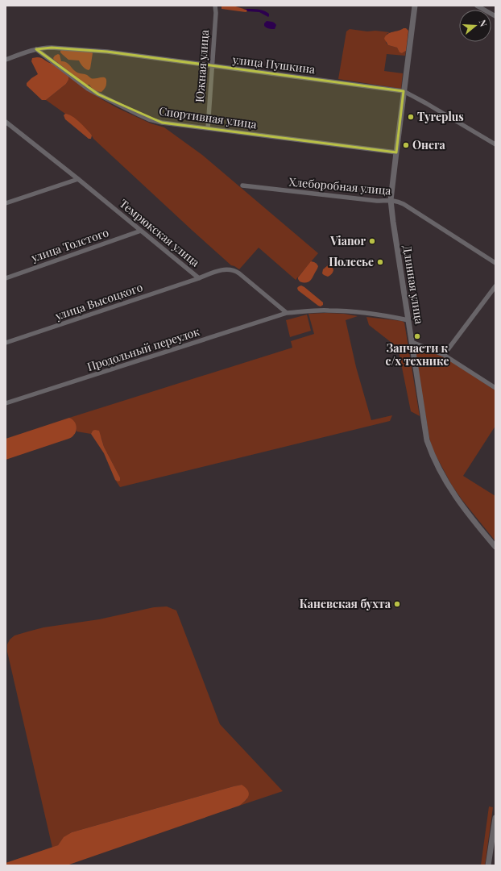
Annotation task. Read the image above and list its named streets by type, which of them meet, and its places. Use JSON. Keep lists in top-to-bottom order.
{
  "streets": {
    "street": [
      "улица Пушкина",
      "Южная улица",
      "Спортивная улица",
      "Хлеборобная улица",
      "Темрюкская улица",
      "улица Толстого",
      "Длинная улица",
      "улица Высоцкого",
      "Продольный переулок"
    ]
  },
  "crossings": [
    ["улица Пушкина", "Южная улица"],
    ["улица Пушкина", "Спортивная улица"],
    ["улица Пушкина", "Длинная улица"],
    ["Южная улица", "Спортивная улица"],
    ["Спортивная улица", "Длинная улица"],
    ["Хлеборобная улица", "Длинная улица"],
    ["Темрюкская улица", "улица Толстого"],
    ["Темрюкская улица", "улица Высоцкого"],
    ["Темрюкская улица", "Продольный переулок"]
  ],
  "places": [
    "Tyreplus",
    "Онега",
    "Vianor",
    "Полесье",
    "Запчасти к с/х технике",
    "Каневская бухта"
  ],
  "north": "right"
}
